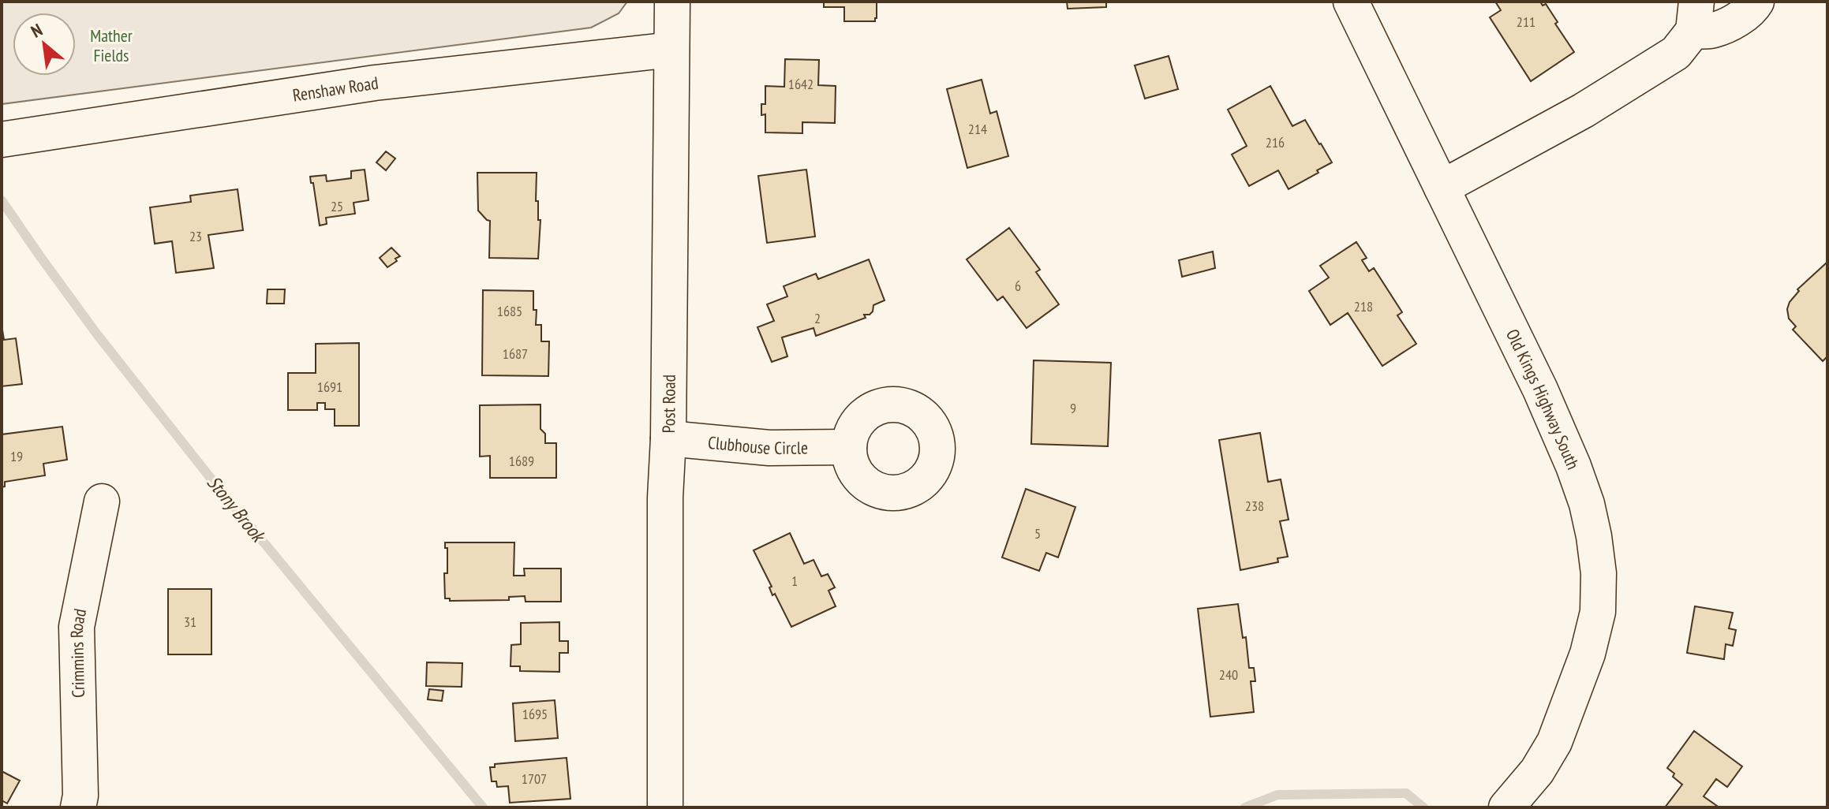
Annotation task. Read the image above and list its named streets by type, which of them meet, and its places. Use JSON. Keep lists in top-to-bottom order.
{
  "streets": {
    "street": [
      "Renshaw Road",
      "Old Kings Highway South",
      "Post Road",
      "Clubhouse Circle",
      "Crimmins Road"
    ]
  },
  "crossings": [
    ["Renshaw Road", "Post Road"],
    ["Post Road", "Clubhouse Circle"]
  ],
  "water": ["Stony Brook"],
  "parks": ["Mather Fields"],
  "house_numbers": [
    "211",
    "1642",
    "214",
    "216",
    "25",
    "23",
    "6",
    "218",
    "1685",
    "2",
    "1687",
    "1691",
    "9",
    "19",
    "1689",
    "238",
    "5",
    "1",
    "31",
    "240",
    "1695",
    "1707"
  ],
  "north": "top left"
}
